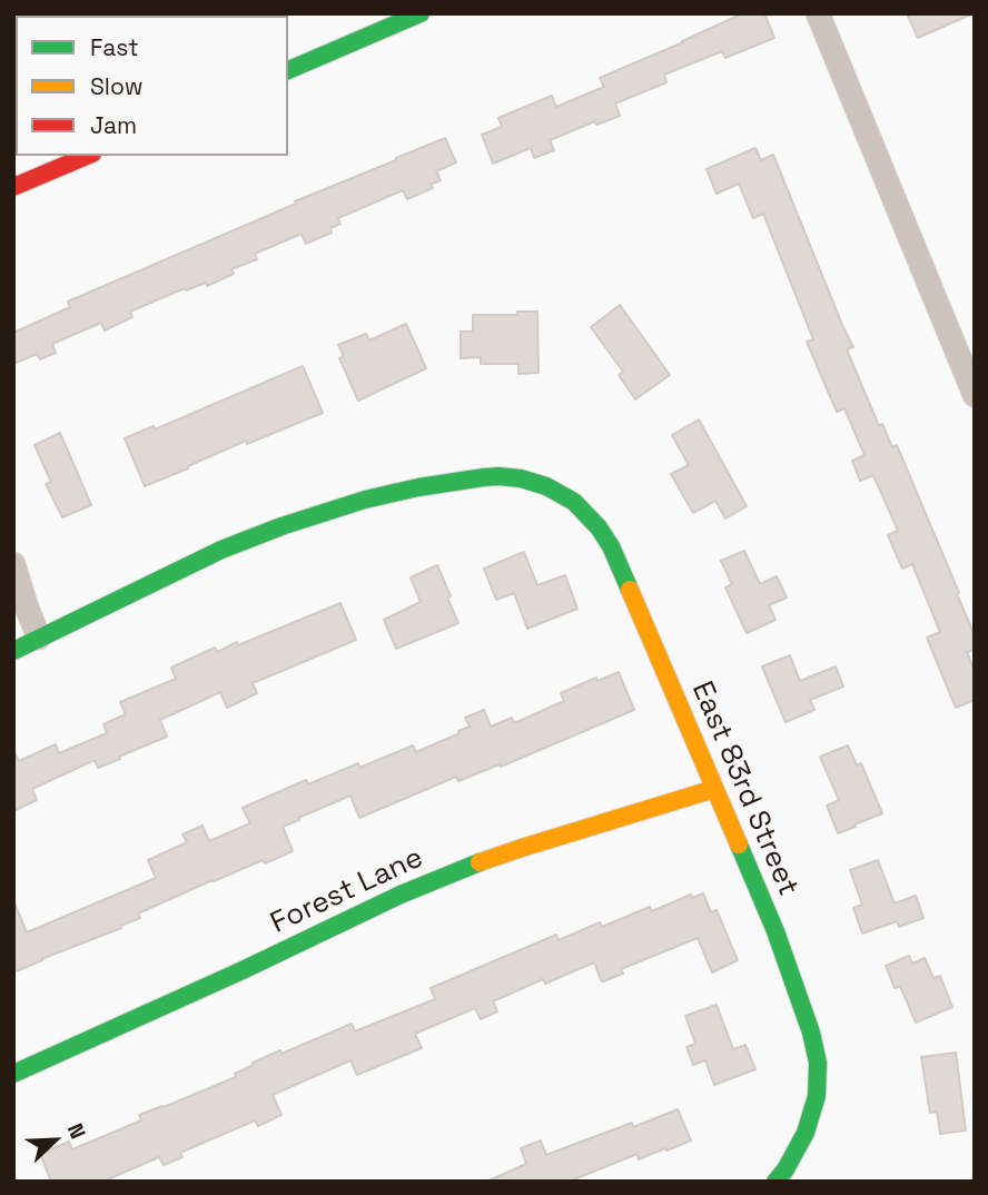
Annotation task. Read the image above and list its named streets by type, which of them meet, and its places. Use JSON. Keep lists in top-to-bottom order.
{
  "streets": {
    "street": ["East 83rd Street", "Forest Lane"]
  },
  "crossings": [
    ["East 83rd Street", "Forest Lane"]
  ],
  "legend": ["Fast", "Slow", "Jam"],
  "north": "top right"
}
